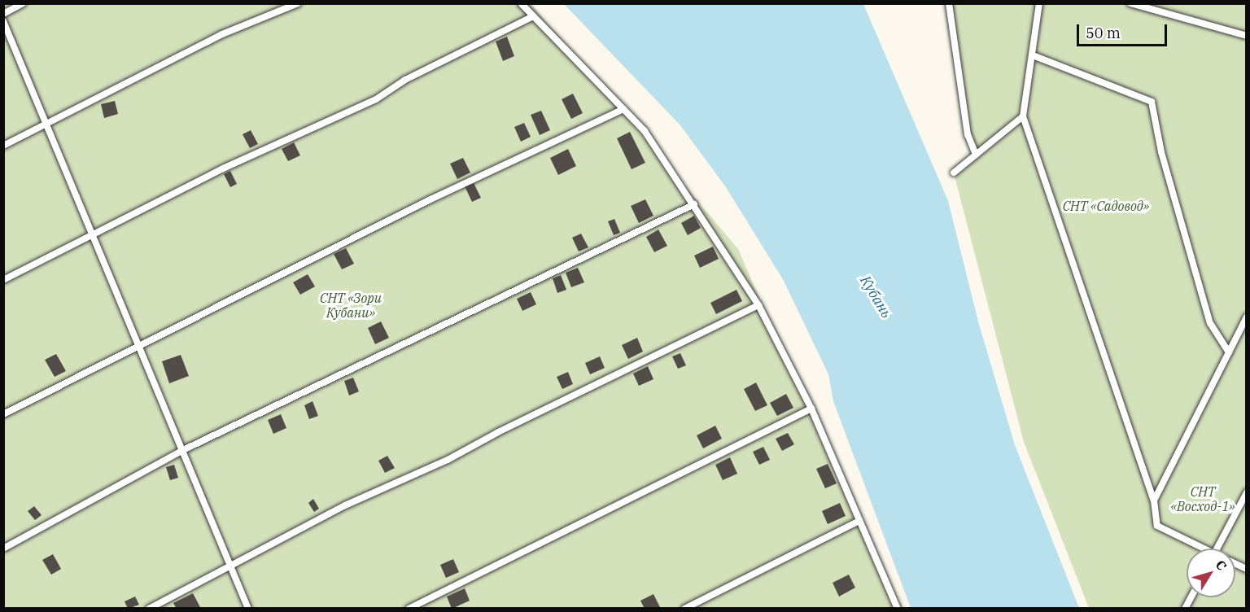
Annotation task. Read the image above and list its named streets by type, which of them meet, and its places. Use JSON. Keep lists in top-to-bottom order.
{
  "water": ["Кубань"],
  "parks": ["СНТ «Садовод»", "СНТ «Зори Кубани»", "СНТ «Восход-1»"],
  "scale_bar": "50 m",
  "north": "top right"
}
